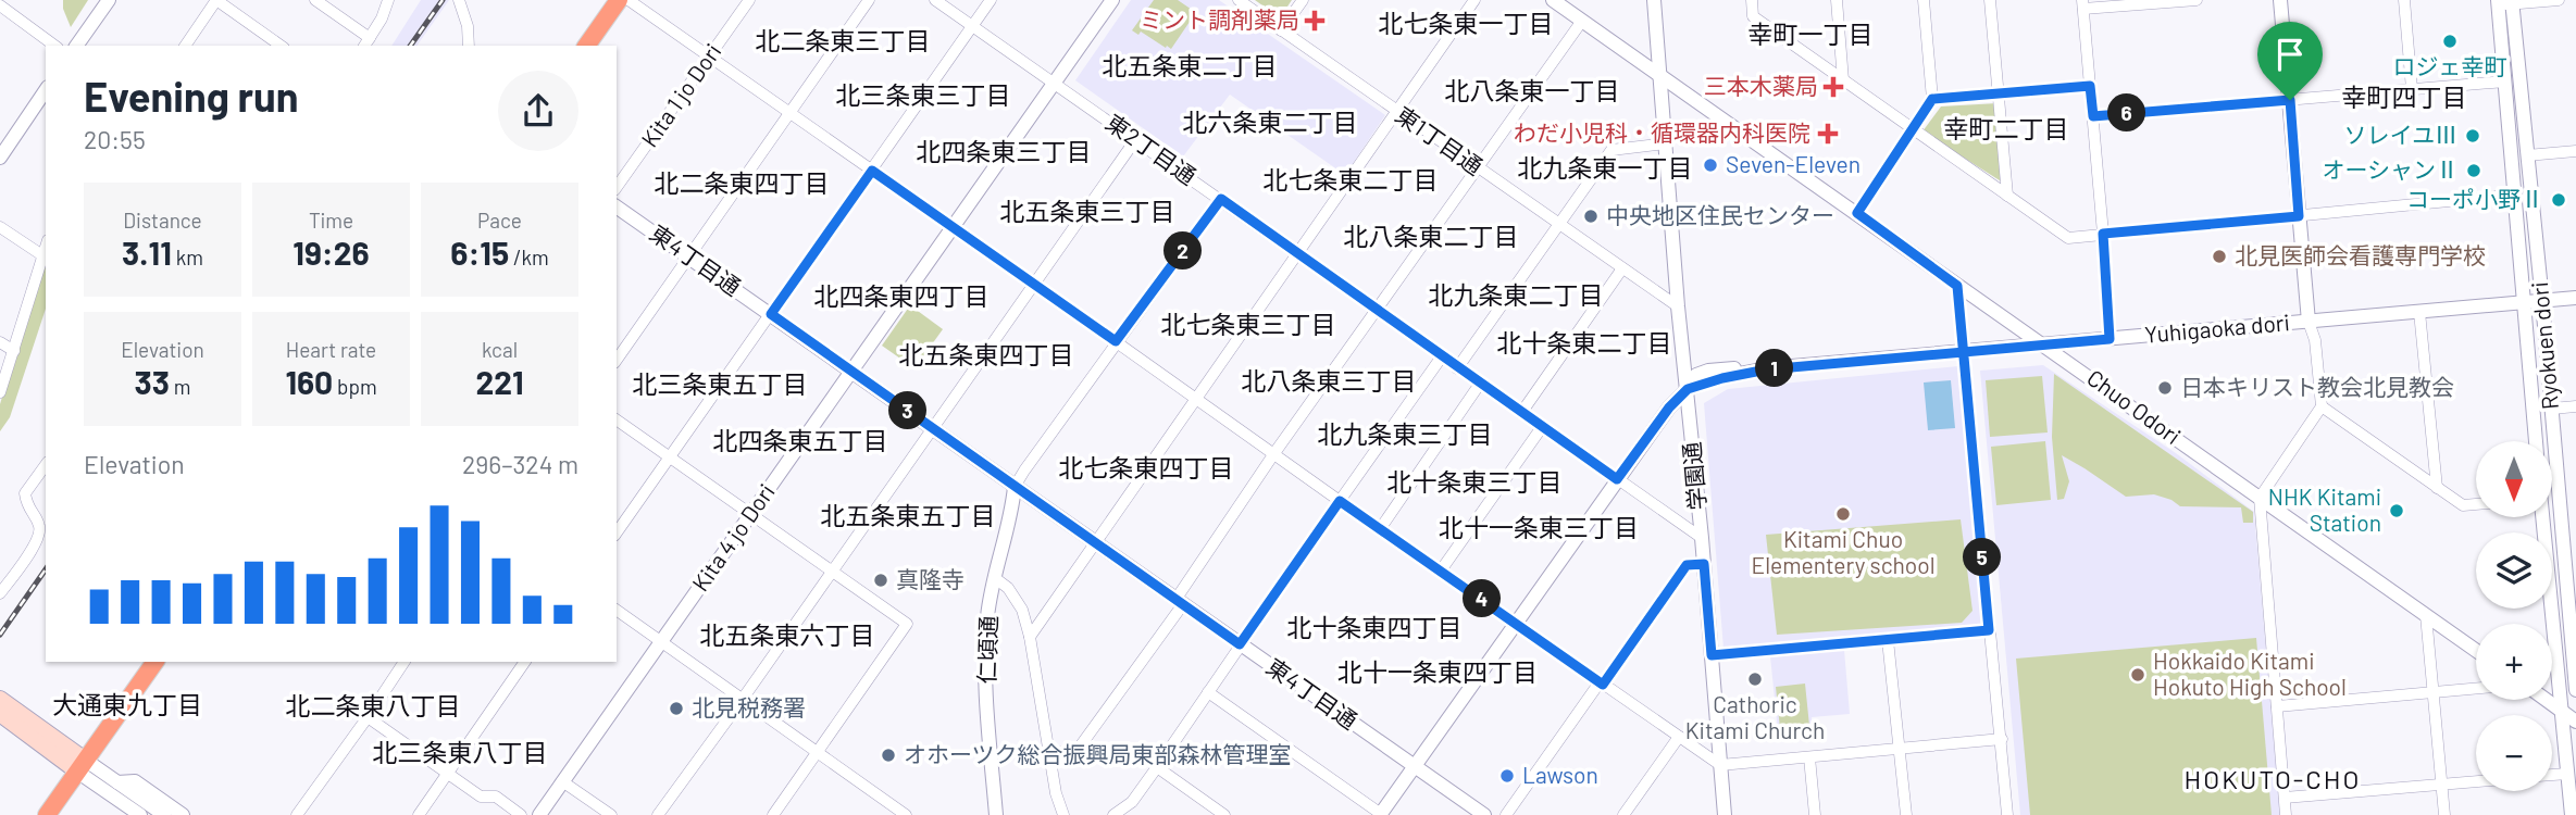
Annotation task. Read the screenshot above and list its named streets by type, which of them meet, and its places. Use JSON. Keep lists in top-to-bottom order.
{
  "streets": {
    "street": [
      "Kita 1 jo Dori",
      "東1丁目通",
      "東2丁目通",
      "東4丁目通",
      "Yuhigaoka dori",
      "Ryokuen dori",
      "Chuo Odori",
      "学園通",
      "Kita 4 jo Dori",
      "仁頃通"
    ]
  },
  "crossings": [
    ["東1丁目通", "学園通"],
    ["東2丁目通", "学園通"],
    ["東2丁目通", "Kita 4 jo Dori"],
    ["東4丁目通", "Kita 4 jo Dori"],
    ["東4丁目通", "仁頃通"],
    ["Yuhigaoka dori", "Ryokuen dori"],
    ["Yuhigaoka dori", "Chuo Odori"],
    ["Yuhigaoka dori", "学園通"],
    ["Chuo Odori", "学園通"]
  ],
  "districts": [
    "北七条東一丁目",
    "幸町一丁目",
    "北二条東三丁目",
    "北五条東二丁目",
    "北八条東一丁目",
    "北三条東三丁目",
    "幸町四丁目",
    "北六条東二丁目",
    "幸町二丁目",
    "北四条東三丁目",
    "北九条東一丁目",
    "北七条東二丁目",
    "北二条東四丁目",
    "北五条東三丁目",
    "北八条東二丁目",
    "北九条東二丁目",
    "北四条東四丁目",
    "北七条東三丁目",
    "北十条東二丁目",
    "北五条東四丁目",
    "北八条東三丁目",
    "北三条東五丁目",
    "北九条東三丁目",
    "北四条東五丁目",
    "北七条東四丁目",
    "北十条東三丁目",
    "北五条東五丁目",
    "北十一条東三丁目",
    "北十条東四丁目",
    "北五条東六丁目",
    "北十一条東四丁目",
    "大通東九丁目",
    "北二条東八丁目",
    "北三条東八丁目",
    "HOKUTO-CHO"
  ],
  "places": {
    "health": ["ミント調剤薬局", "三本木薬局", "わだ小児科・循環器内科医院"],
    "other": [
      "ロジェ幸町",
      "ソレイユⅢ",
      "Seven-Eleven",
      "オーシャンⅡ",
      "コーポ小野Ⅱ",
      "中央地区住民センター",
      "北見医師会看護専門学校",
      "日本キリスト教会北見教会",
      "NHK Kitami Station",
      "Kitami Chuo Elementery school",
      "真隆寺",
      "Hokkaido Kitami Hokuto High School",
      "Cathoric Kitami Church",
      "北見税務署",
      "オホーツク総合振興局東部森林管理室",
      "Lawson"
    ]
  },
  "north": "bottom",
  "page": {
    "heading": ["Evening run", "20:55"],
    "pins": [
      "6",
      "2",
      "1",
      "3",
      "5",
      "4"
    ],
    "stats": [
      ["Distance", "3.11 km"],
      ["Time", "19:26"],
      ["Pace", "6:15 /km"],
      ["Elevation", "33 m"],
      ["Heart rate", "160 bpm"],
      ["kcal", "221"]
    ],
    "chart": ["Elevation", "296–324 m"],
    "map_buttons": ["+", "−"]
  }
}
